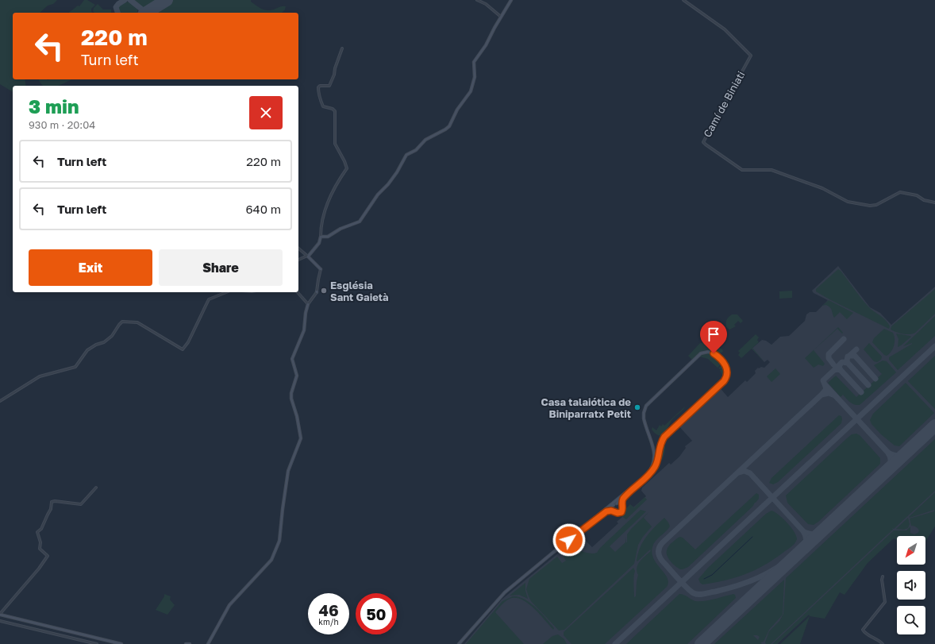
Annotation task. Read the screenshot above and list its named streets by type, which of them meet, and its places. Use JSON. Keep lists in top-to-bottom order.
{
  "streets": {
    "street": ["Camí de Biniati"]
  },
  "places": ["Església Sant Gaietà", "Casa talaiótica de Biniparratx Petit"],
  "north": "bottom left",
  "page": {
    "turn": ["220 m", "Turn left"],
    "heading": ["3 min", "930 m · 20:04"],
    "list": [
      {
        "name": "Turn left",
        "value": "220 m"
      },
      {
        "name": "Turn left",
        "value": "640 m"
      }
    ],
    "buttons": ["Exit", "Share"],
    "speed": "46 km/h",
    "limit": "50"
  }
}
